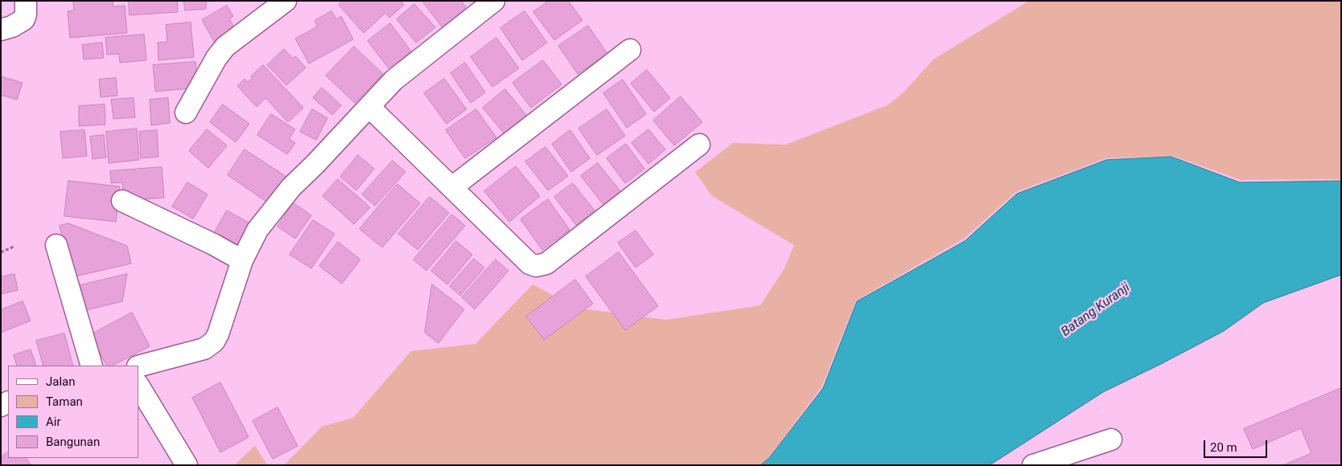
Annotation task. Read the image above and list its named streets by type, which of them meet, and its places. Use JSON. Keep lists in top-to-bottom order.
{
  "water": ["Batang Kuranji"],
  "legend": [
    "Jalan",
    "Taman",
    "Air",
    "Bangunan"
  ],
  "scale_bar": "20 m"
}
